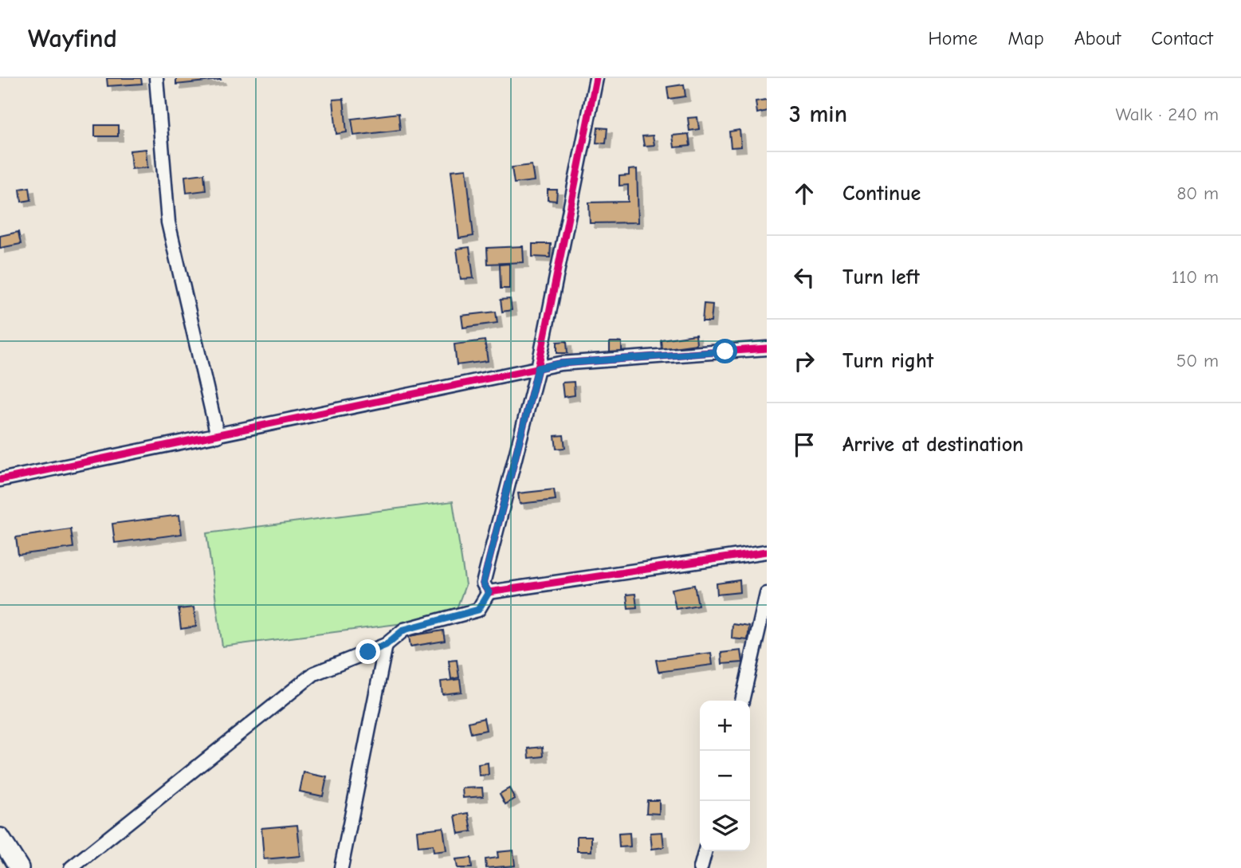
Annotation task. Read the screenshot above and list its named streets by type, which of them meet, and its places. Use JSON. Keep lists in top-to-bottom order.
{
  "page": {
    "header": "Wayfind",
    "nav": [
      "Home",
      "Map",
      "About",
      "Contact"
    ],
    "heading": ["3 min", "Walk · 240 m"],
    "list": [
      ["Continue", "80 m"],
      ["Turn left", "110 m"],
      ["Turn right", "50 m"],
      "Arrive at destination"
    ],
    "map_buttons": ["+", "−"]
  }
}
